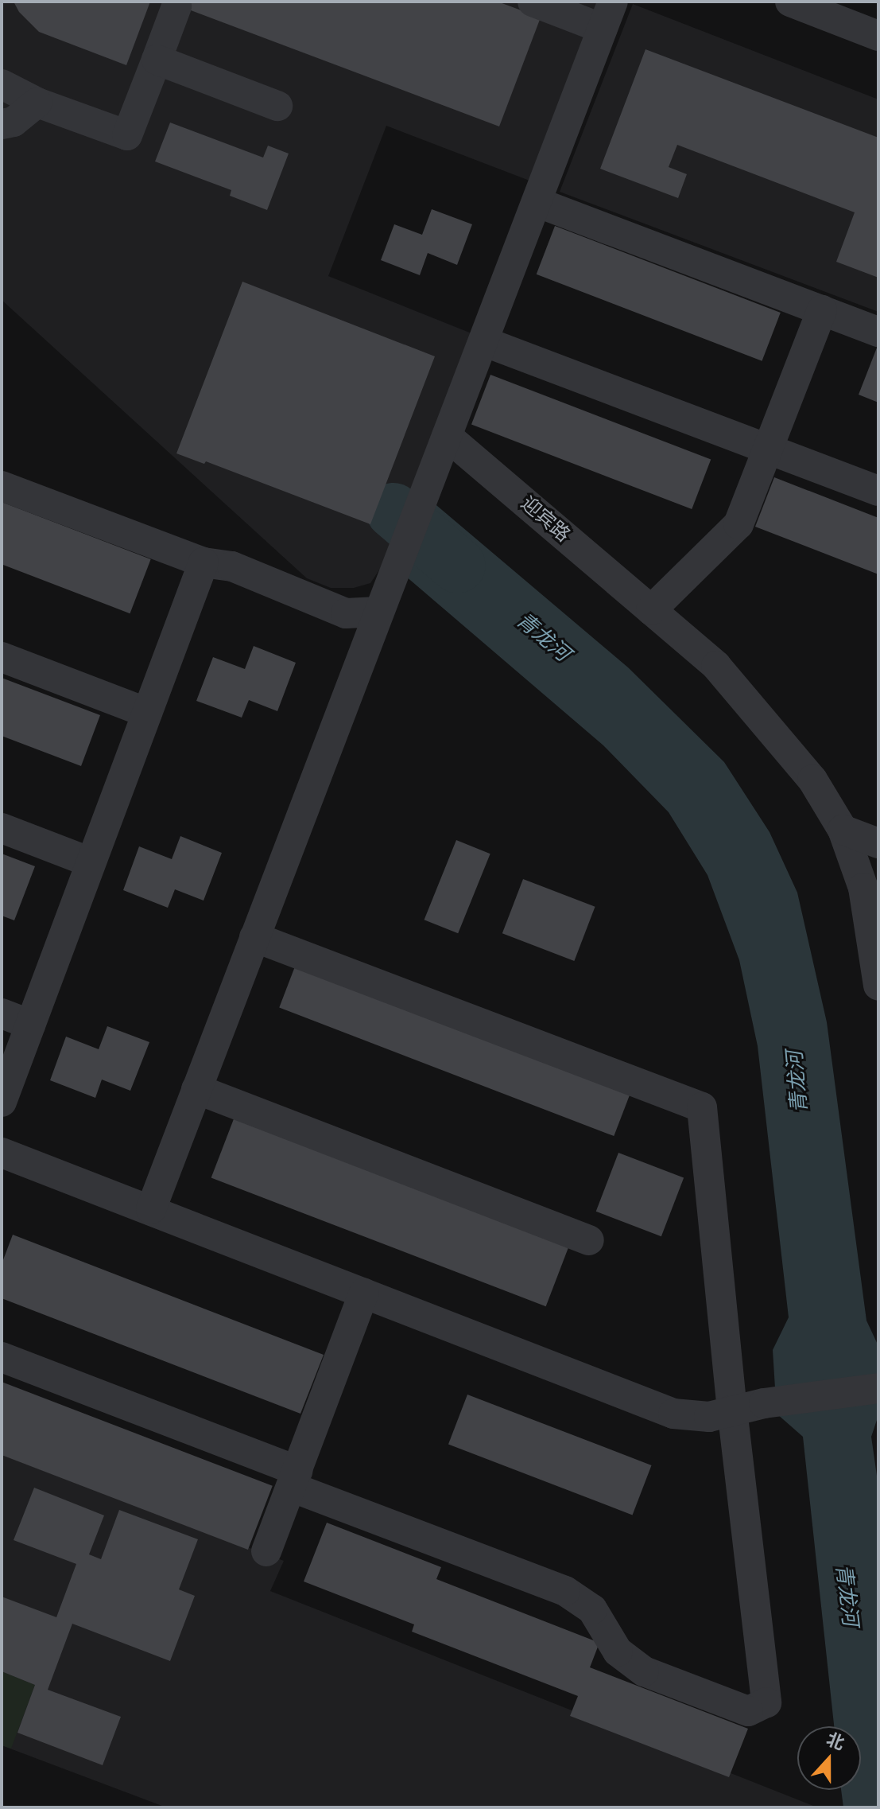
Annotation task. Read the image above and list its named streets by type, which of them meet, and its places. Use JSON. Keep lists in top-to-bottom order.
{
  "streets": {
    "street": ["迎宾路"]
  },
  "water": ["青龙河"],
  "north": "top"
}
